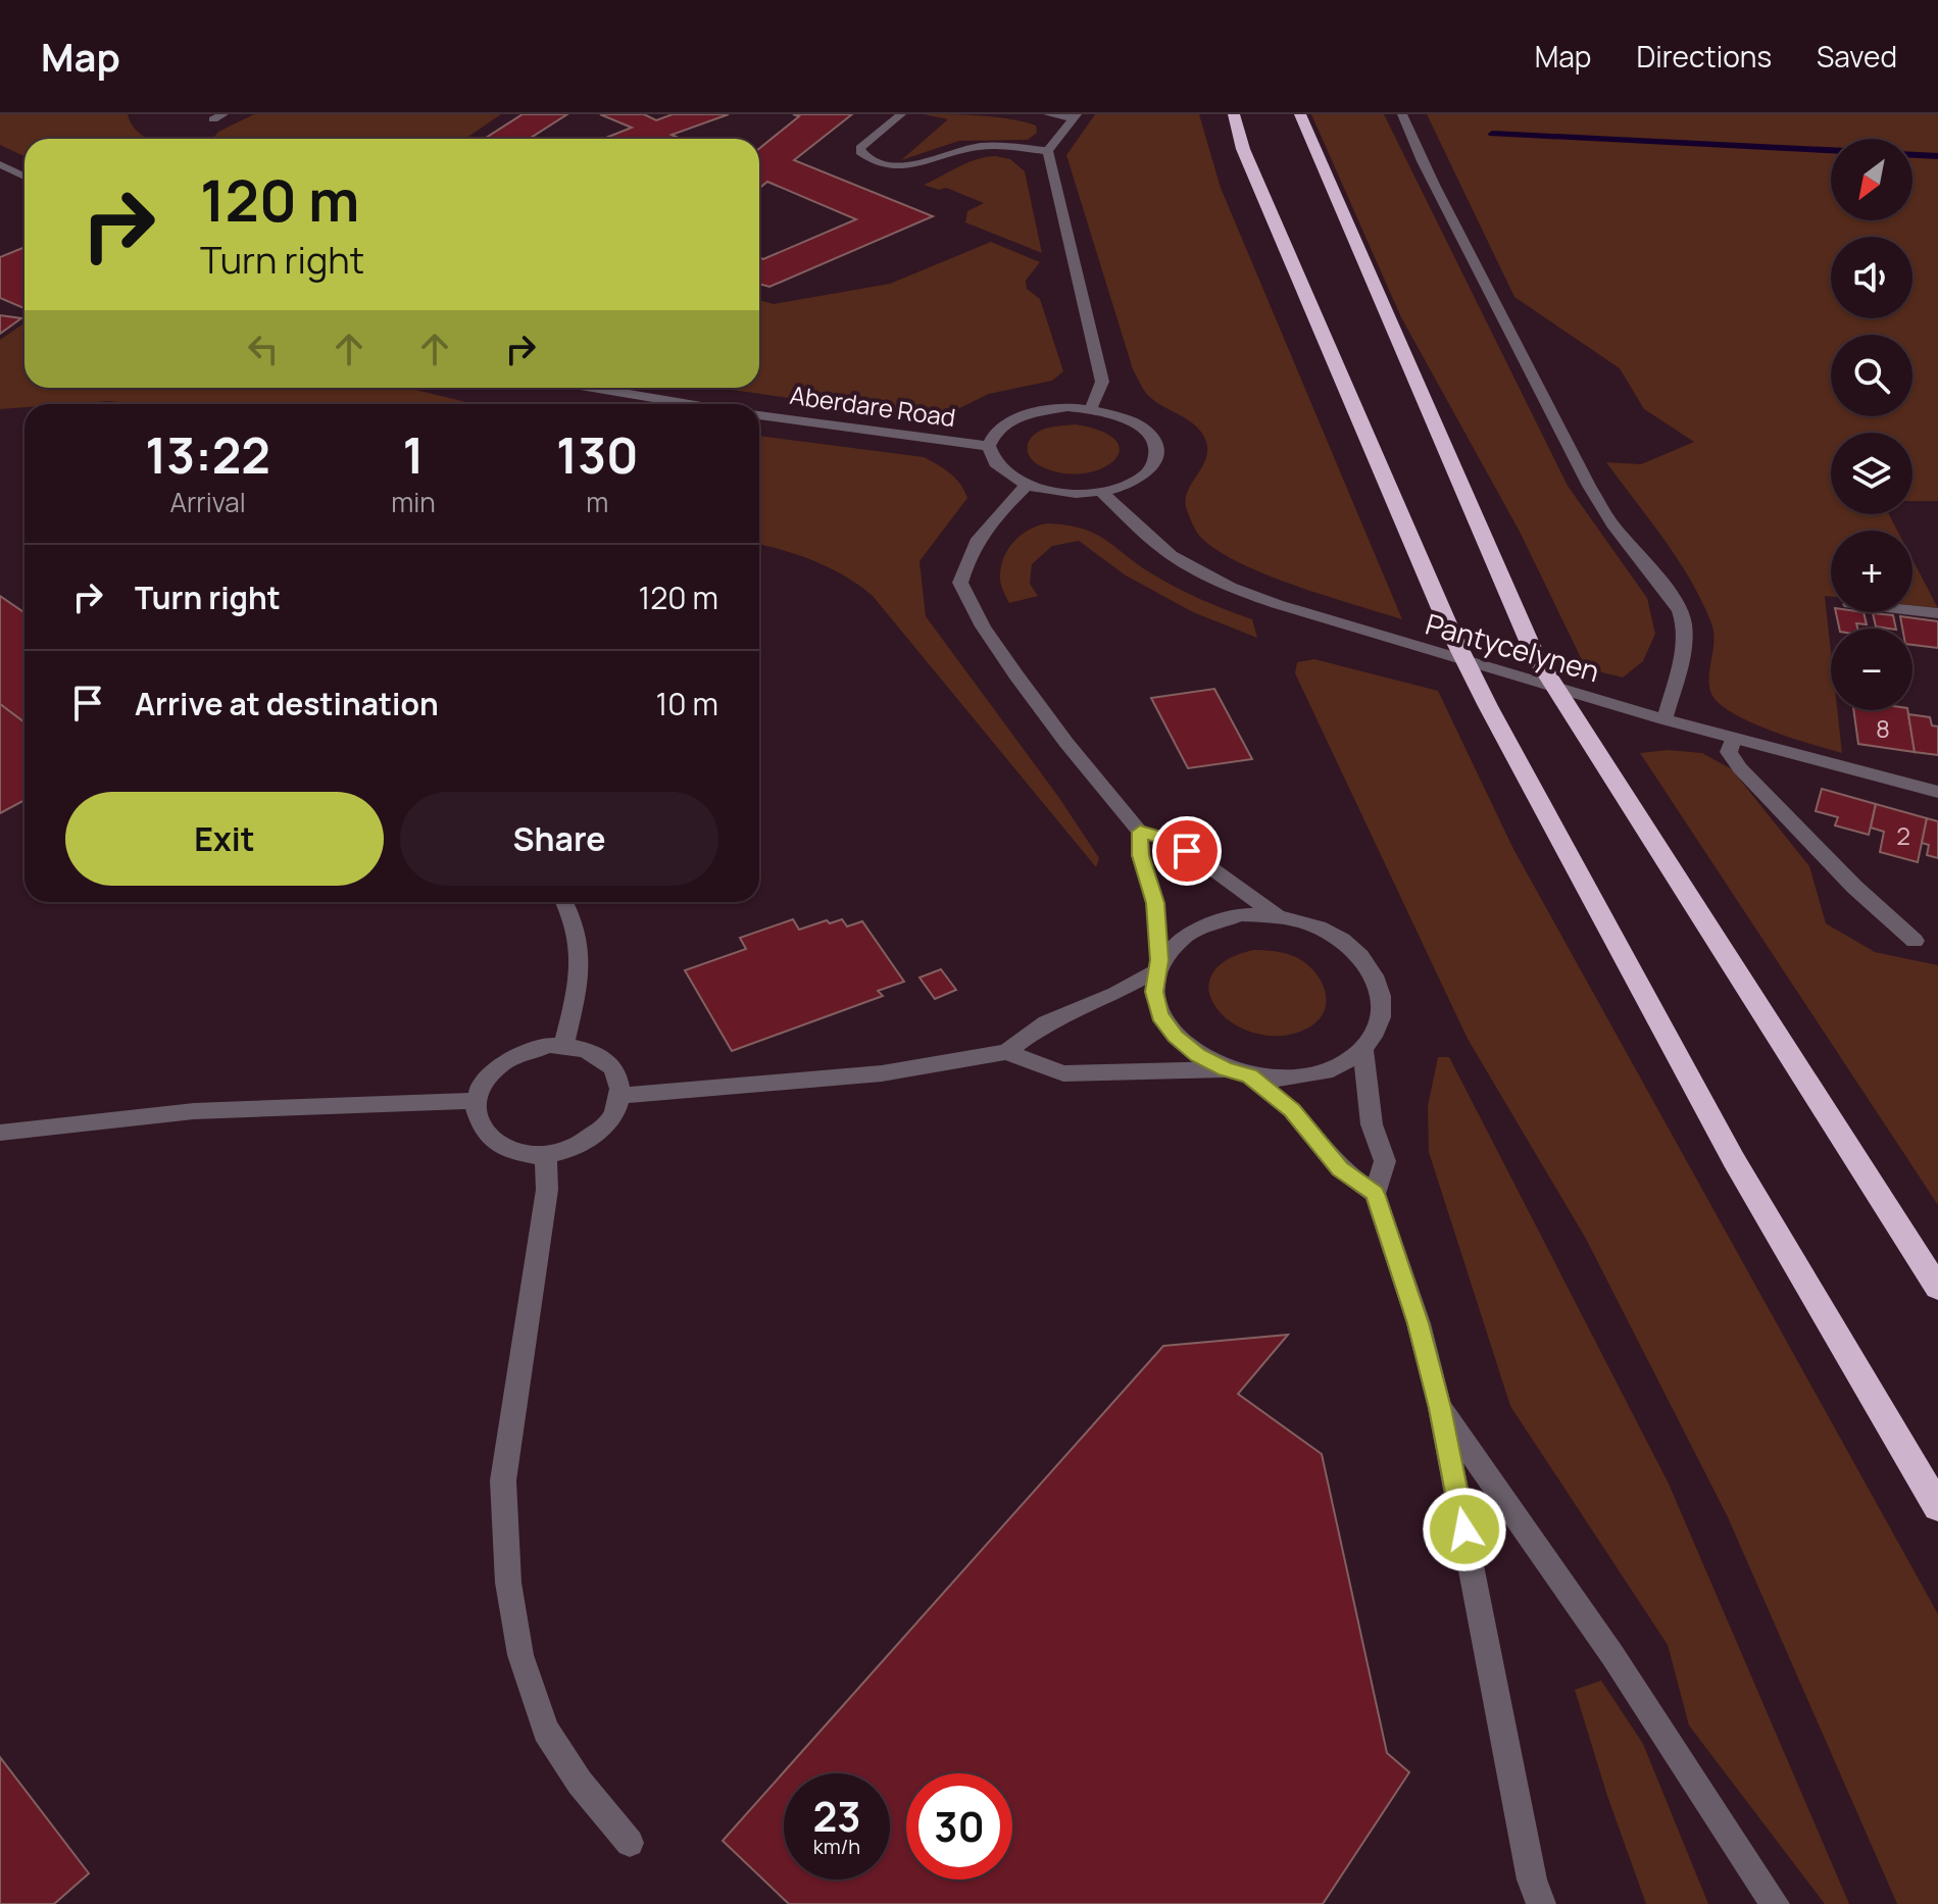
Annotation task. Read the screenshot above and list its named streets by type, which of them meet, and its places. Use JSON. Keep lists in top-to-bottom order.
{
  "streets": {
    "street": ["Aberdare Road", "Pantycelynen"]
  },
  "house_numbers": ["8", "2"],
  "north": "bottom left",
  "page": {
    "header": "Map",
    "nav": ["Map", "Directions", "Saved"],
    "map_buttons": ["+", "−"],
    "turn": ["120 m", "Turn right"],
    "eta": [
      "13:22",
      "Arrival",
      "1",
      "min",
      "130",
      "m"
    ],
    "list": [
      {
        "name": "Turn right",
        "value": "120 m"
      },
      {
        "name": "Arrive at destination",
        "value": "10 m"
      }
    ],
    "buttons": ["Exit", "Share"],
    "speed": "23 km/h",
    "limit": "30"
  }
}
